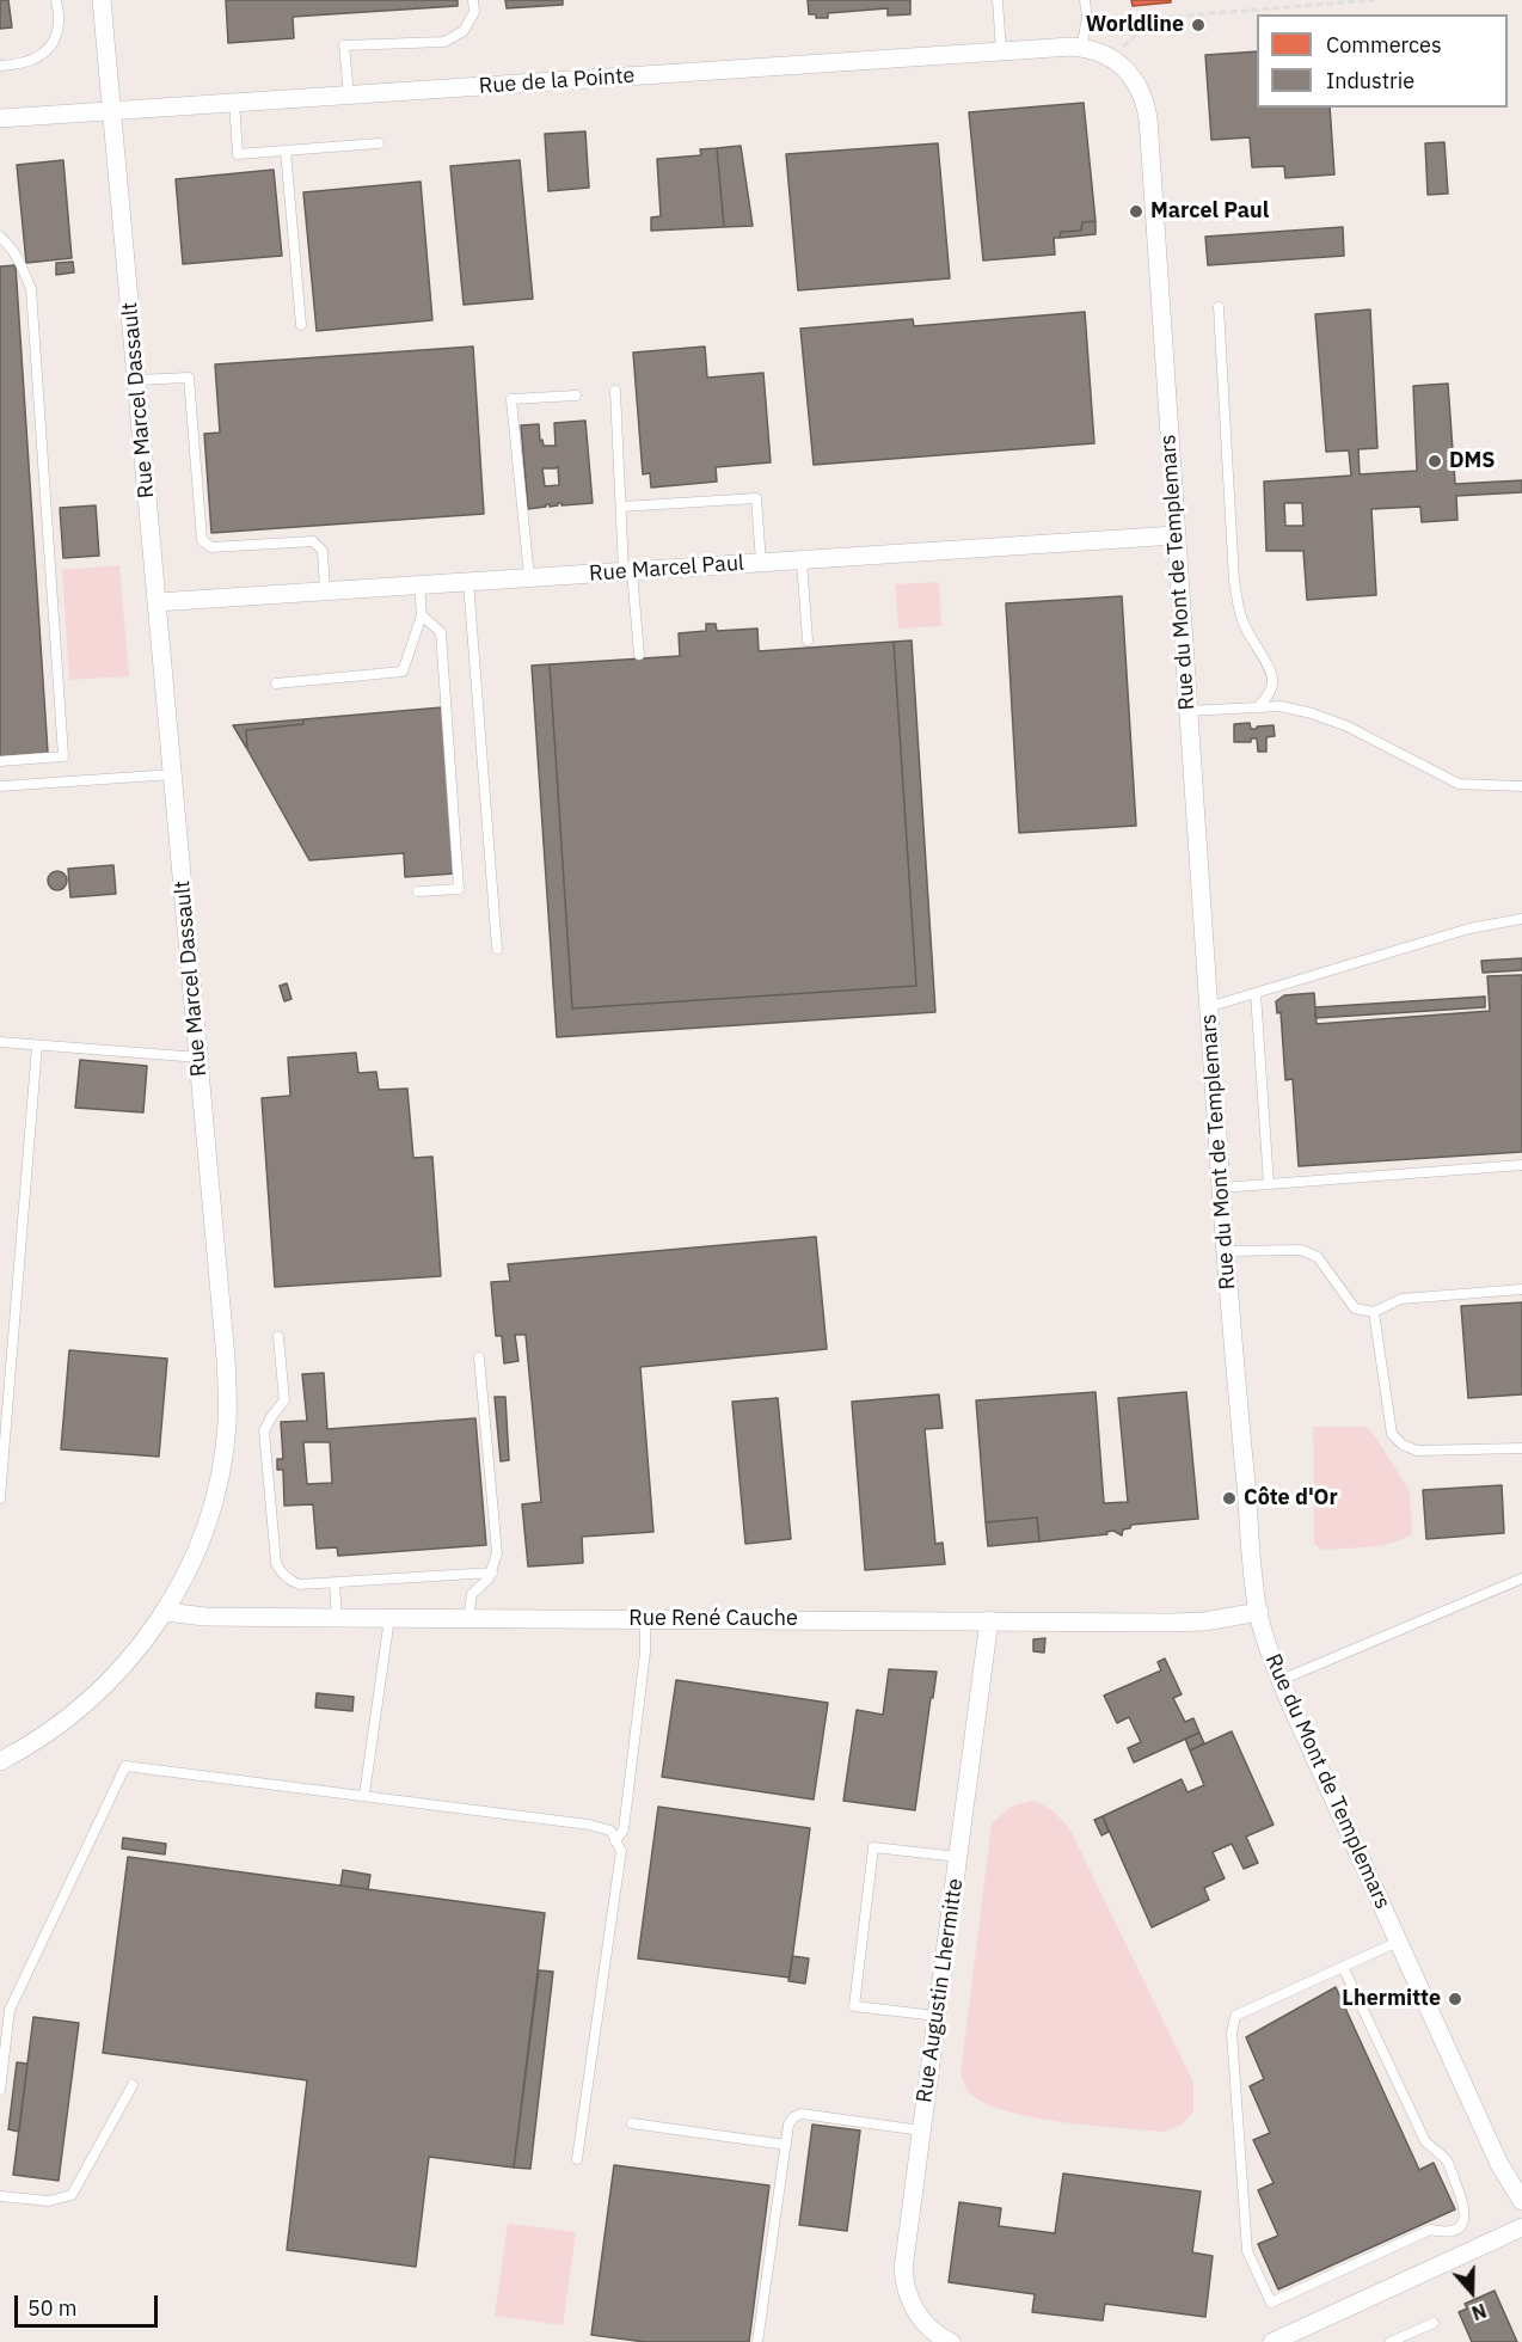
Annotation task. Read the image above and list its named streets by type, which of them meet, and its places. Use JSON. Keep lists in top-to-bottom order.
{
  "streets": {
    "street": [
      "Rue de la Pointe",
      "Rue Marcel Dassault",
      "Rue Marcel Paul",
      "Rue du Mont de Templemars",
      "Rue René Cauche",
      "Rue Augustin Lhermitte"
    ]
  },
  "crossings": [
    ["Rue de la Pointe", "Rue Marcel Dassault"],
    ["Rue de la Pointe", "Rue du Mont de Templemars"],
    ["Rue Marcel Dassault", "Rue Marcel Paul"],
    ["Rue Marcel Dassault", "Rue René Cauche"],
    ["Rue Marcel Paul", "Rue du Mont de Templemars"],
    ["Rue du Mont de Templemars", "Rue René Cauche"],
    ["Rue René Cauche", "Rue Augustin Lhermitte"]
  ],
  "places": [
    "Worldline",
    "Marcel Paul",
    "DMS",
    "Côte d'Or",
    "Lhermitte"
  ],
  "legend": ["Commerces", "Industrie"],
  "scale_bar": "50 m",
  "north": "bottom"
}
